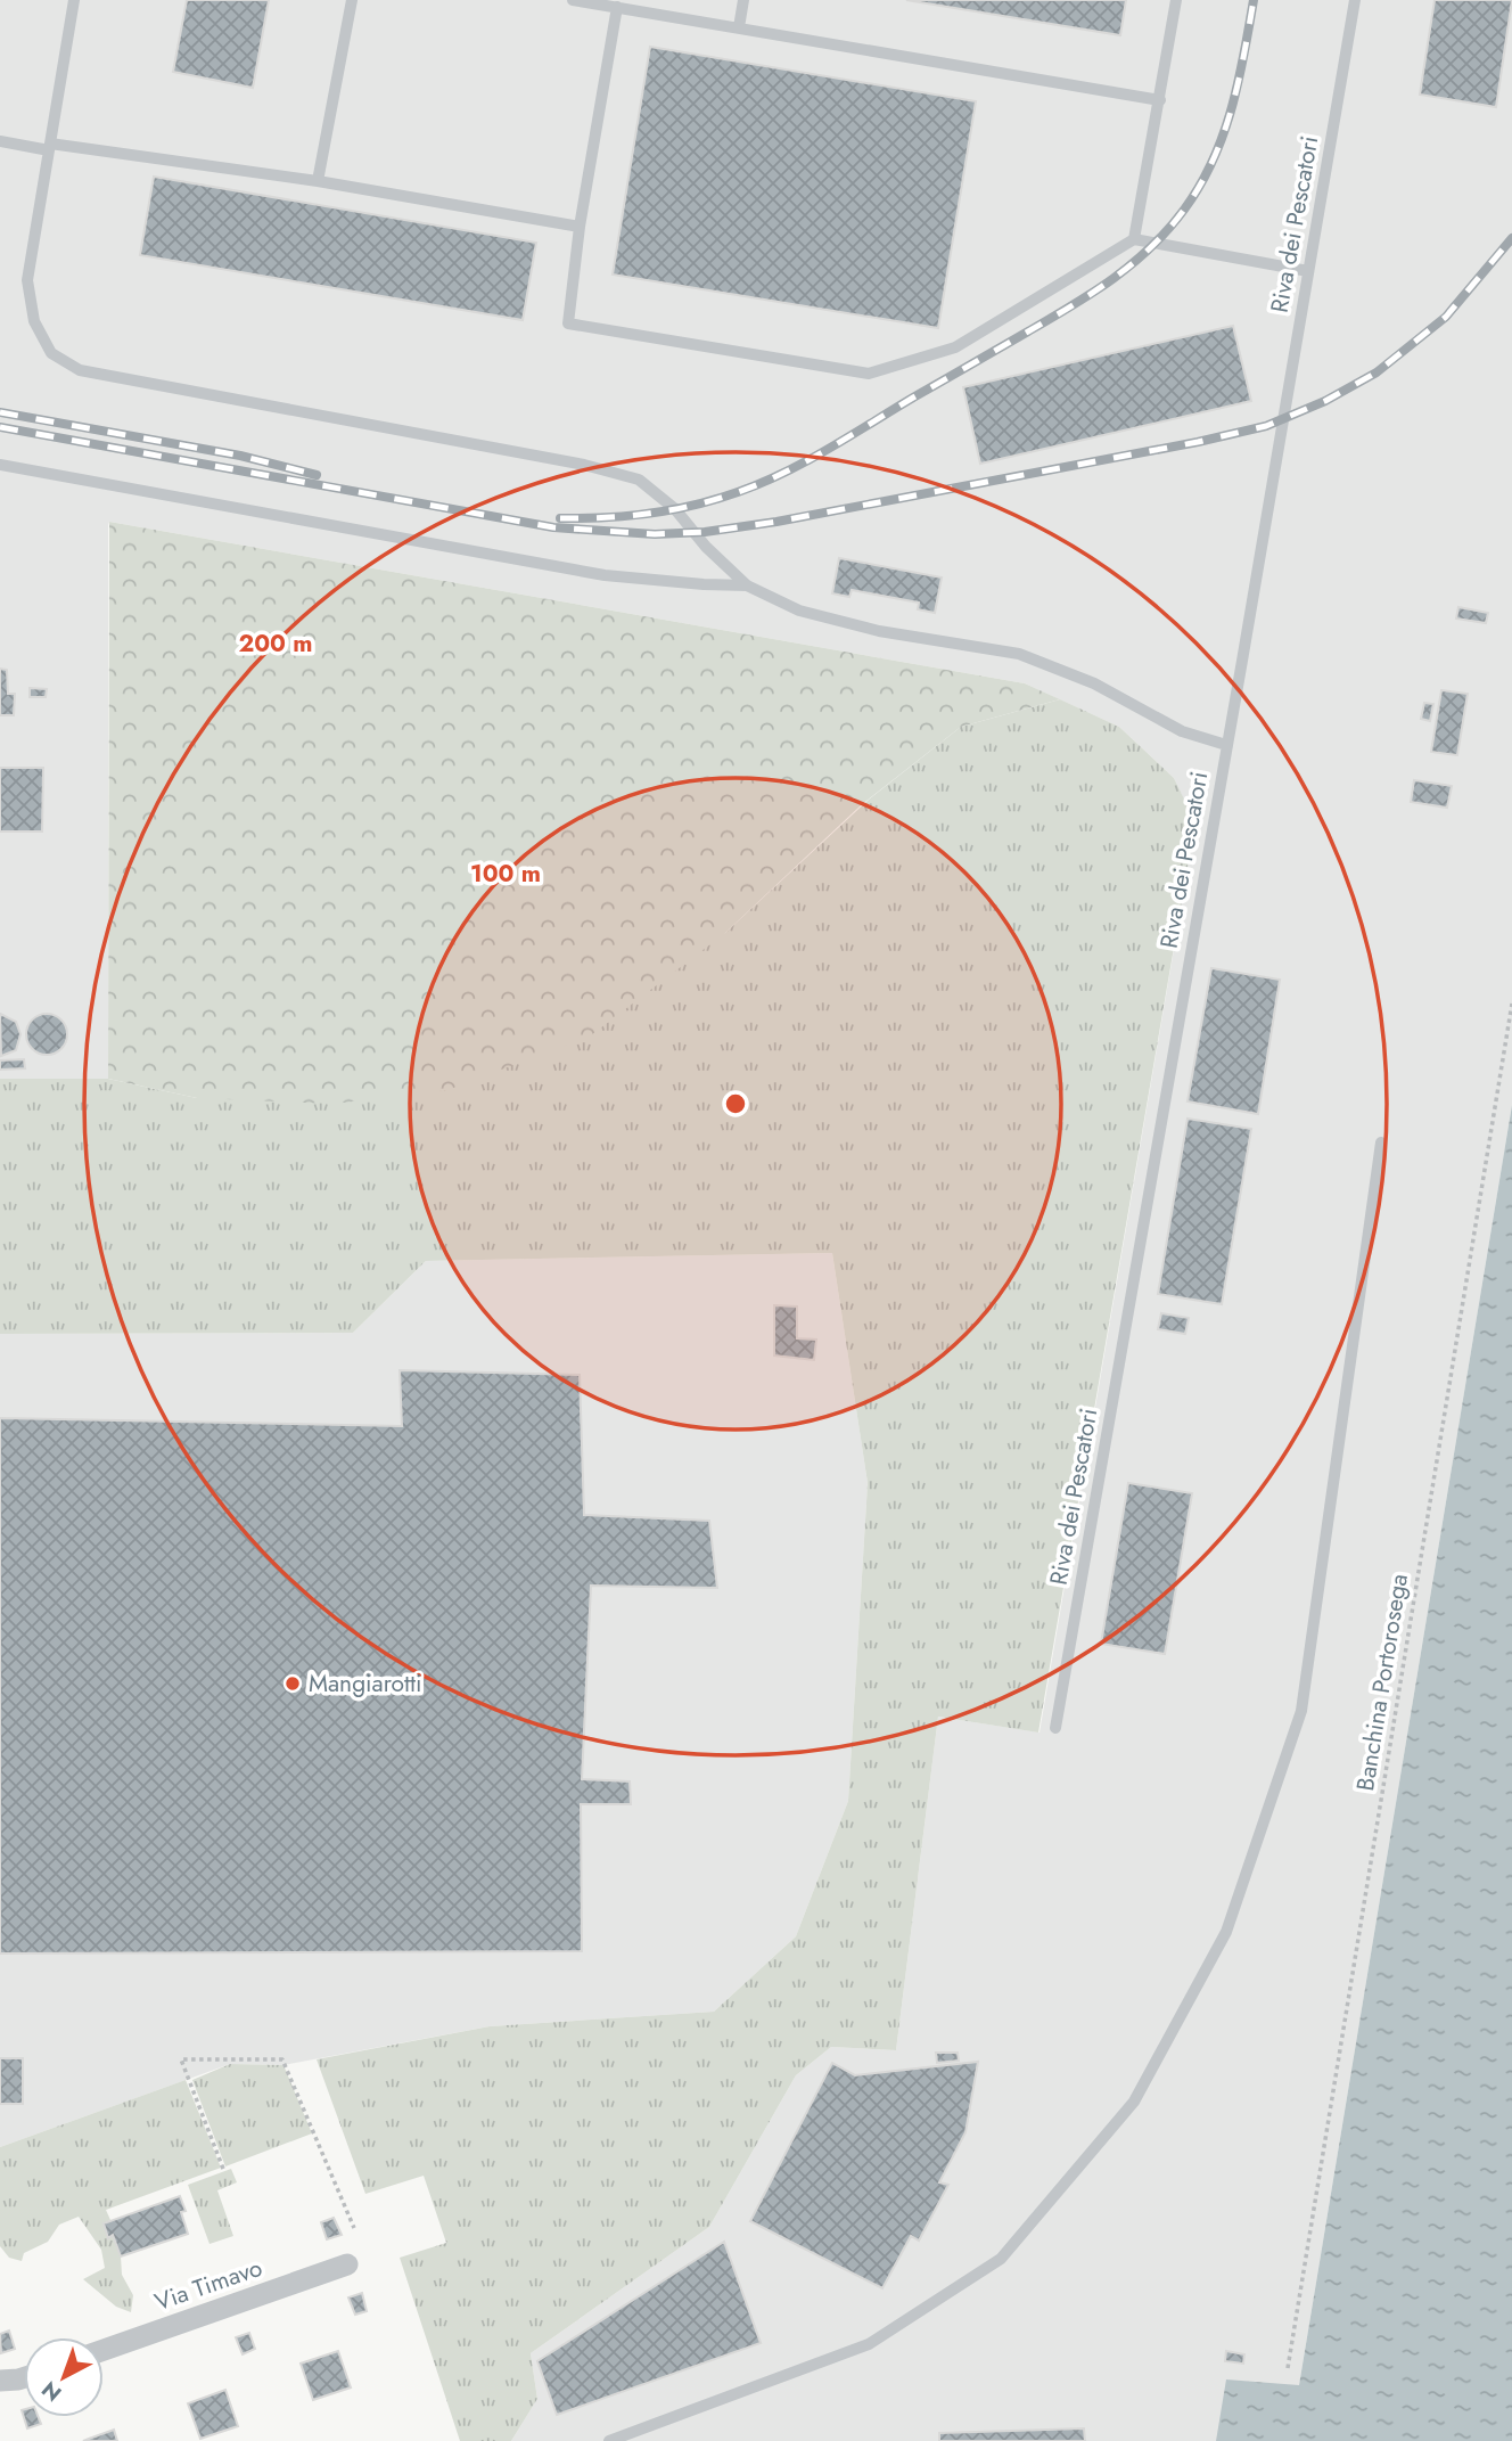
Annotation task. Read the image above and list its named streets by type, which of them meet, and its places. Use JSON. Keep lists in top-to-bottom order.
{
  "streets": {
    "street": ["Via Timavo"],
    "lane": ["Riva dei Pescatori"],
    "path": ["Banchina Portorosega"]
  },
  "places": ["Mangiarotti"],
  "north": "bottom left",
  "rings": ["200 m", "100 m"]
}
